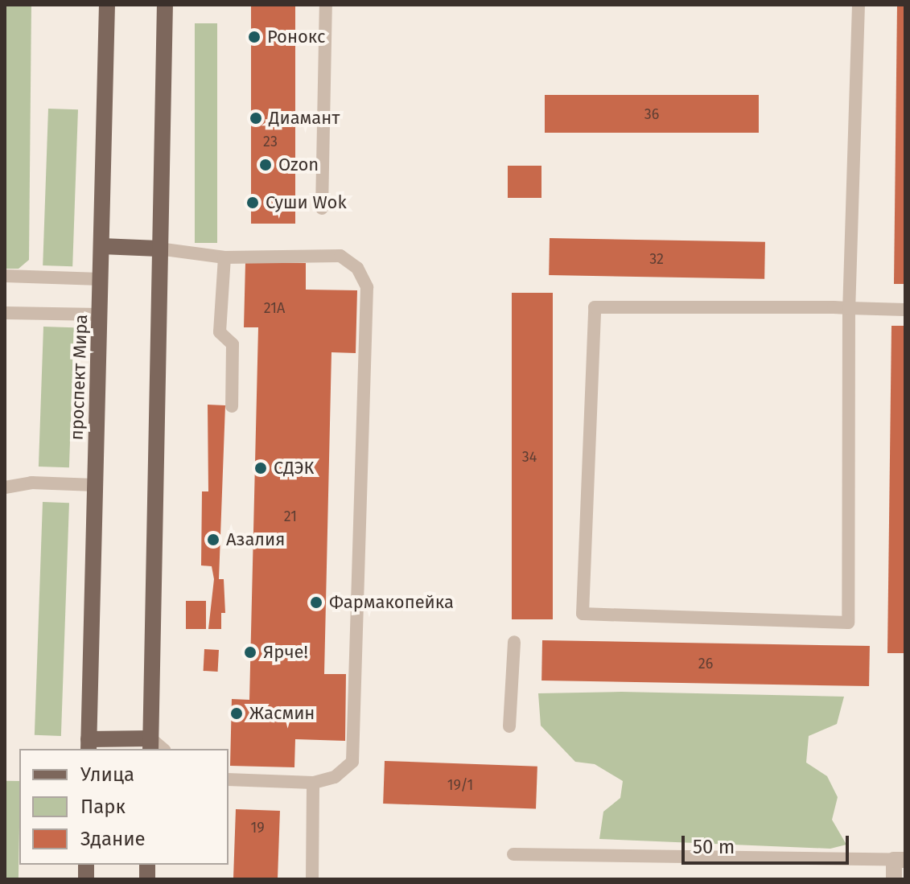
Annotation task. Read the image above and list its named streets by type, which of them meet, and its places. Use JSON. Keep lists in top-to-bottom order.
{
  "streets": {
    "main road": ["проспект Мира"]
  },
  "places": [
    "Ронокс",
    "Диамант",
    "Ozon",
    "Суши Wok",
    "СДЭК",
    "Азалия",
    "Фармакопейка",
    "Ярче!",
    "Жасмин"
  ],
  "house_numbers": [
    "36",
    "23",
    "32",
    "21А",
    "34",
    "21",
    "26",
    "19/1",
    "19"
  ],
  "legend": ["Улица", "Парк", "Здание"],
  "scale_bar": "50 m"
}
